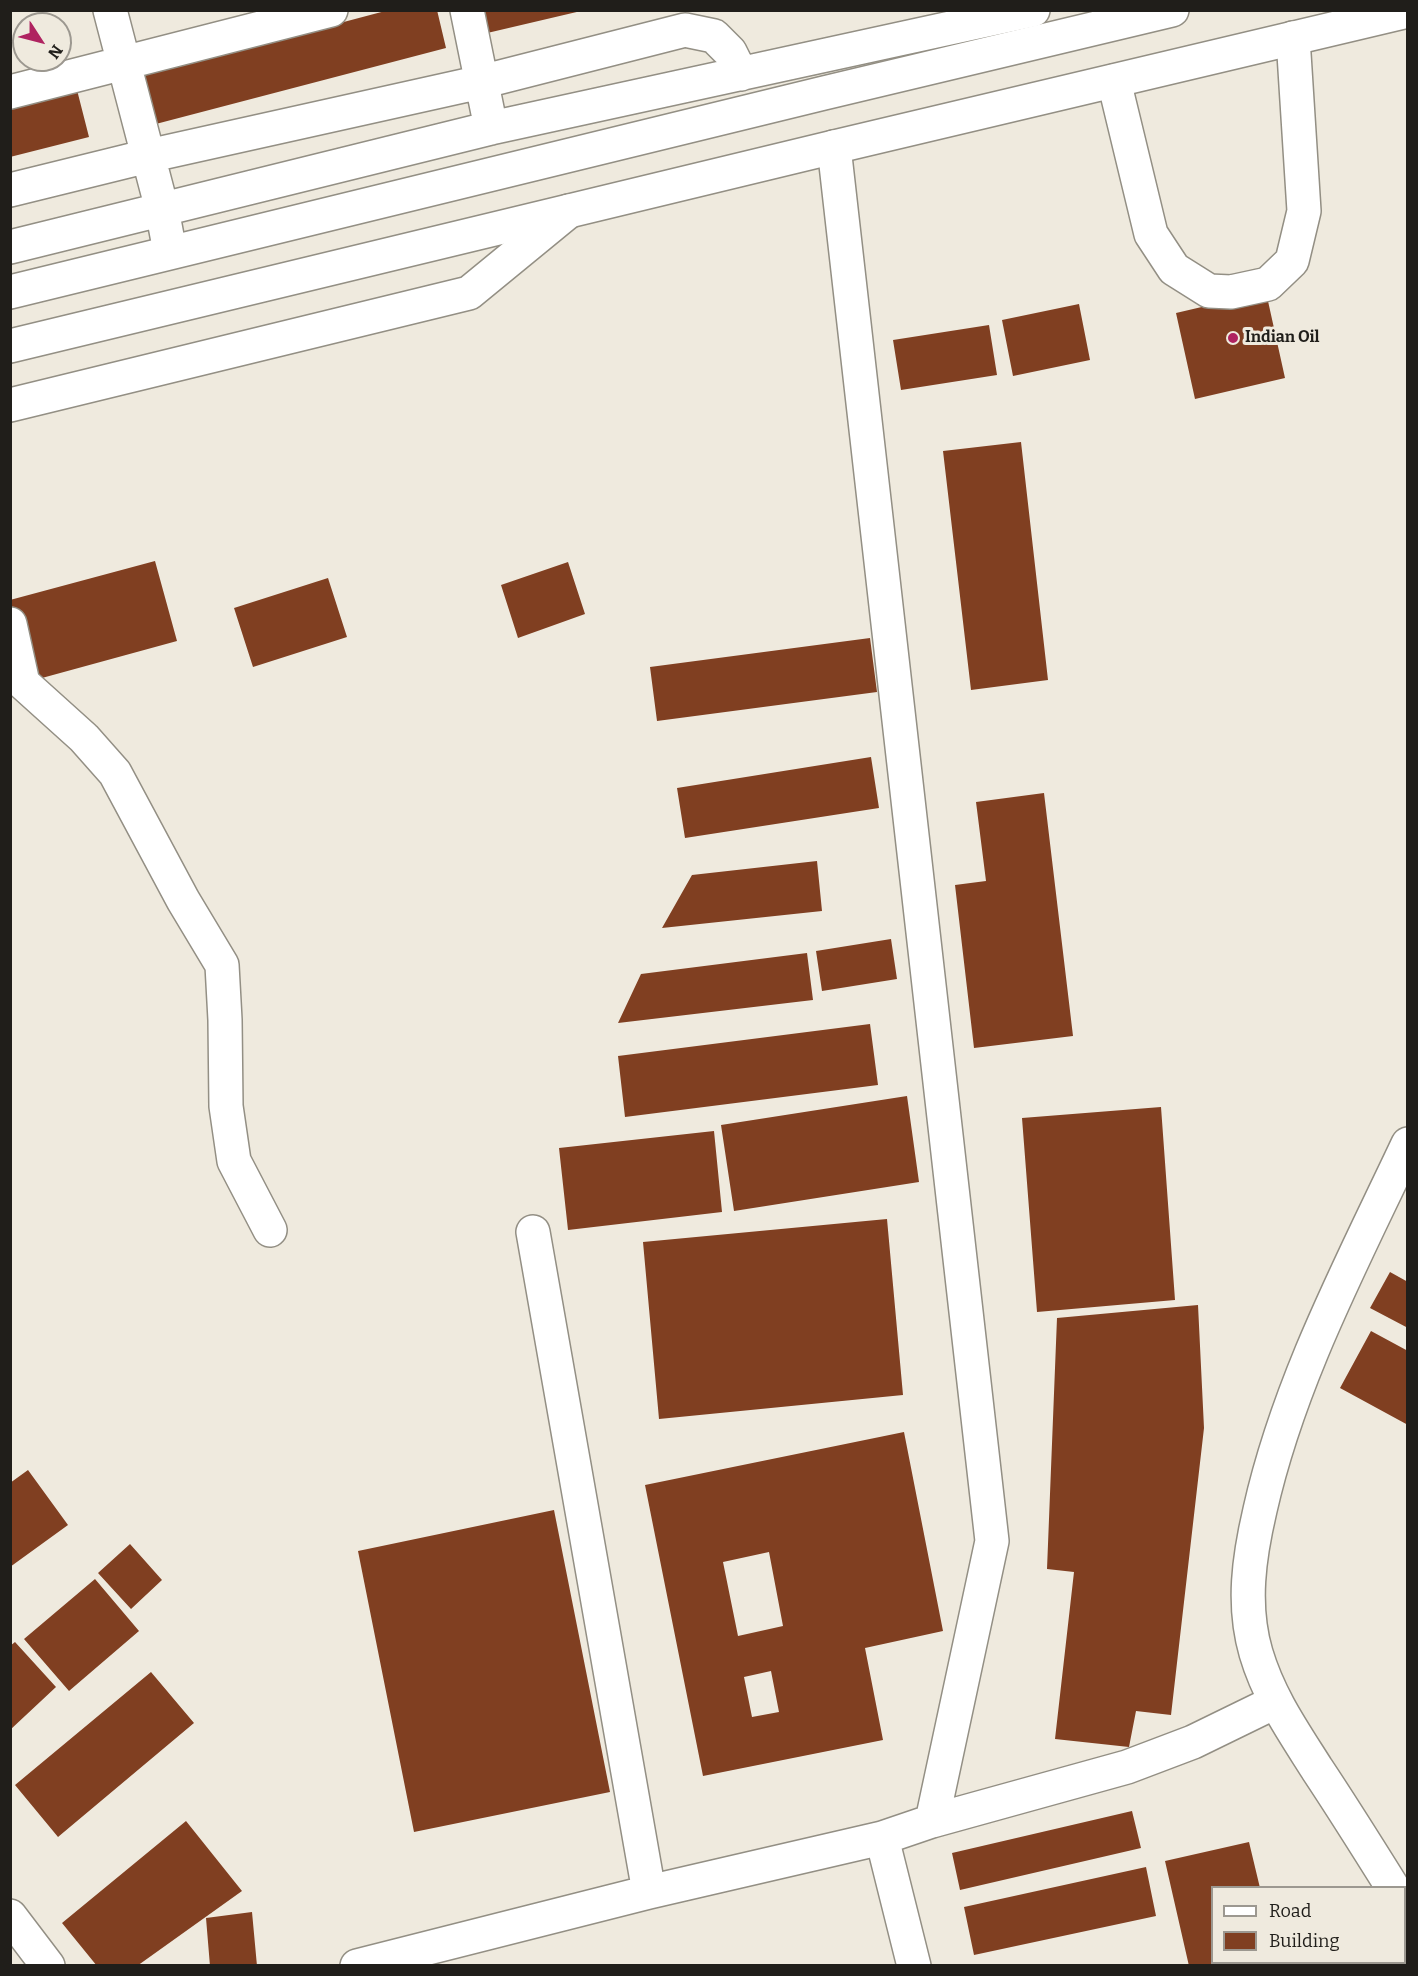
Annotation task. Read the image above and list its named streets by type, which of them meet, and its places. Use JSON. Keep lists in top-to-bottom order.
{
  "places": ["Indian Oil"],
  "legend": ["Road", "Building"],
  "north": "bottom right"
}
